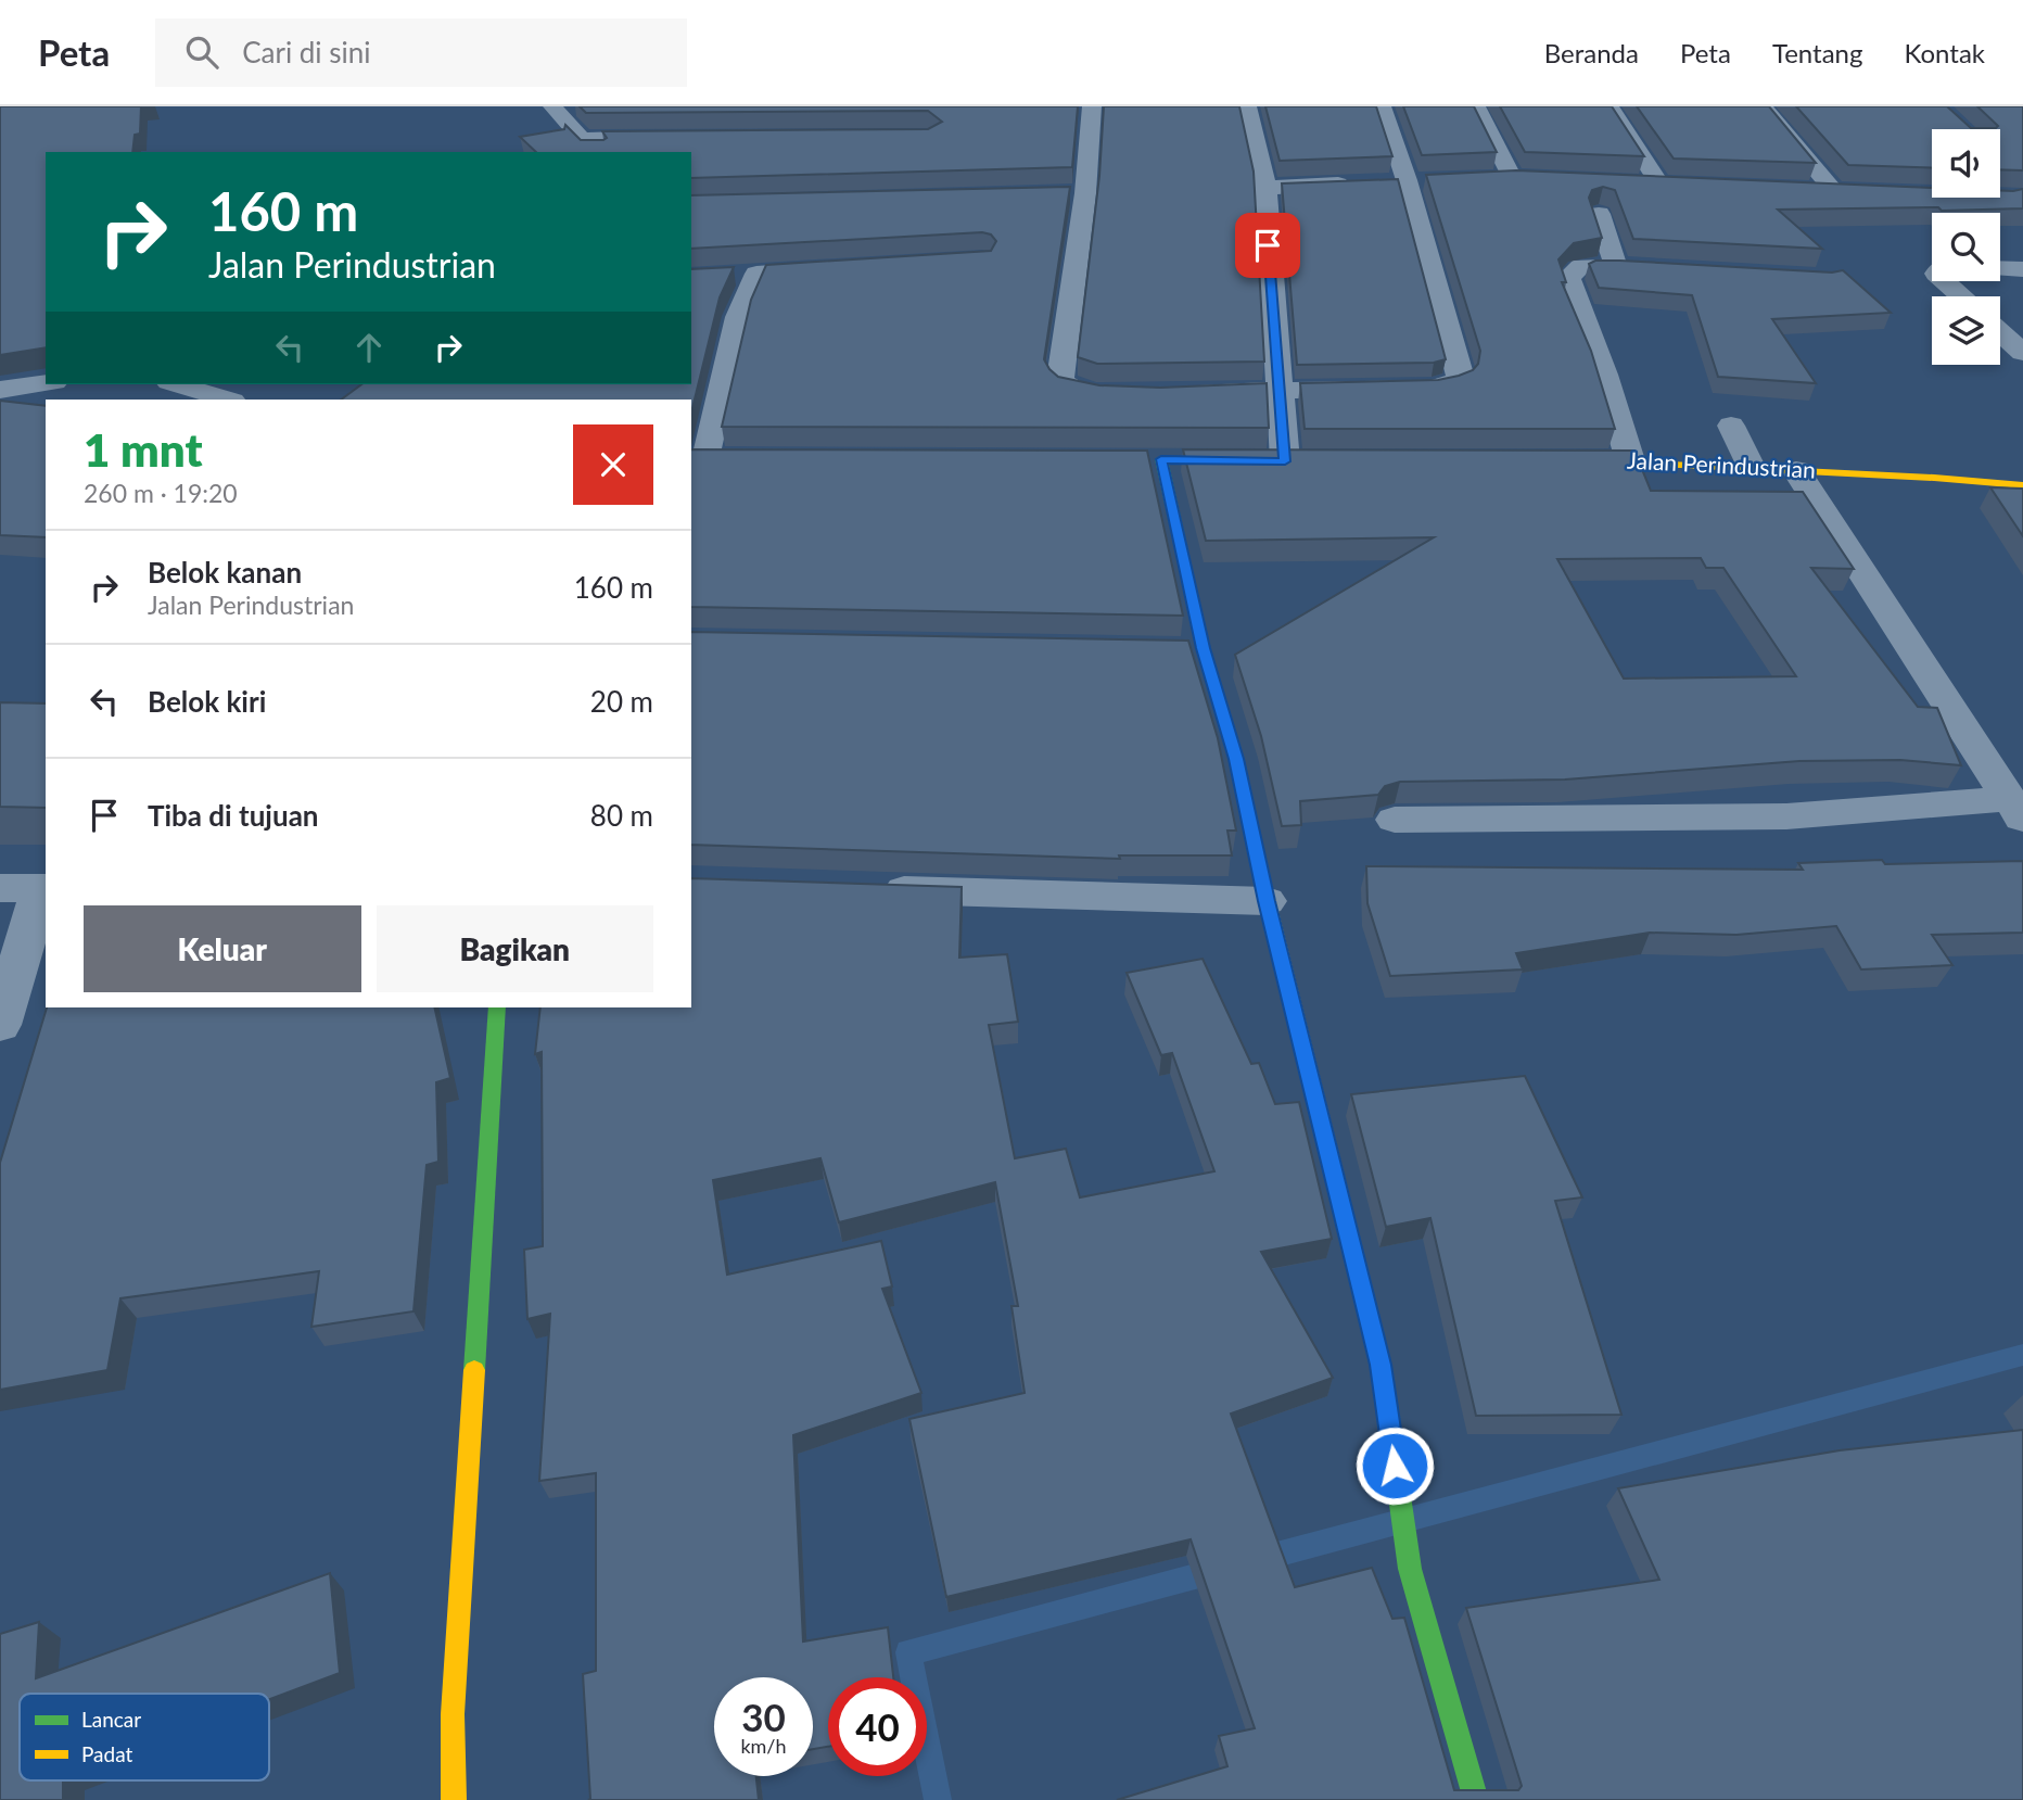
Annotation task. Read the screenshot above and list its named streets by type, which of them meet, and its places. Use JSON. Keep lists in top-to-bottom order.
{
  "streets": {
    "street": ["Jalan Perindustrian"]
  },
  "legend": ["Lancar", "Padat"],
  "page": {
    "header": "Peta",
    "search": "Cari di sini",
    "nav": [
      "Beranda",
      "Peta",
      "Tentang",
      "Kontak"
    ],
    "turn": ["160 m", "Jalan Perindustrian"],
    "heading": ["1 mnt", "260 m · 19:20"],
    "list": [
      {
        "name": "Belok kanan",
        "note": "Jalan Perindustrian",
        "value": "160 m"
      },
      {
        "name": "Belok kiri",
        "value": "20 m"
      },
      {
        "name": "Tiba di tujuan",
        "value": "80 m"
      }
    ],
    "buttons": ["Keluar", "Bagikan"],
    "speed": "30 km/h",
    "limit": "40"
  }
}
